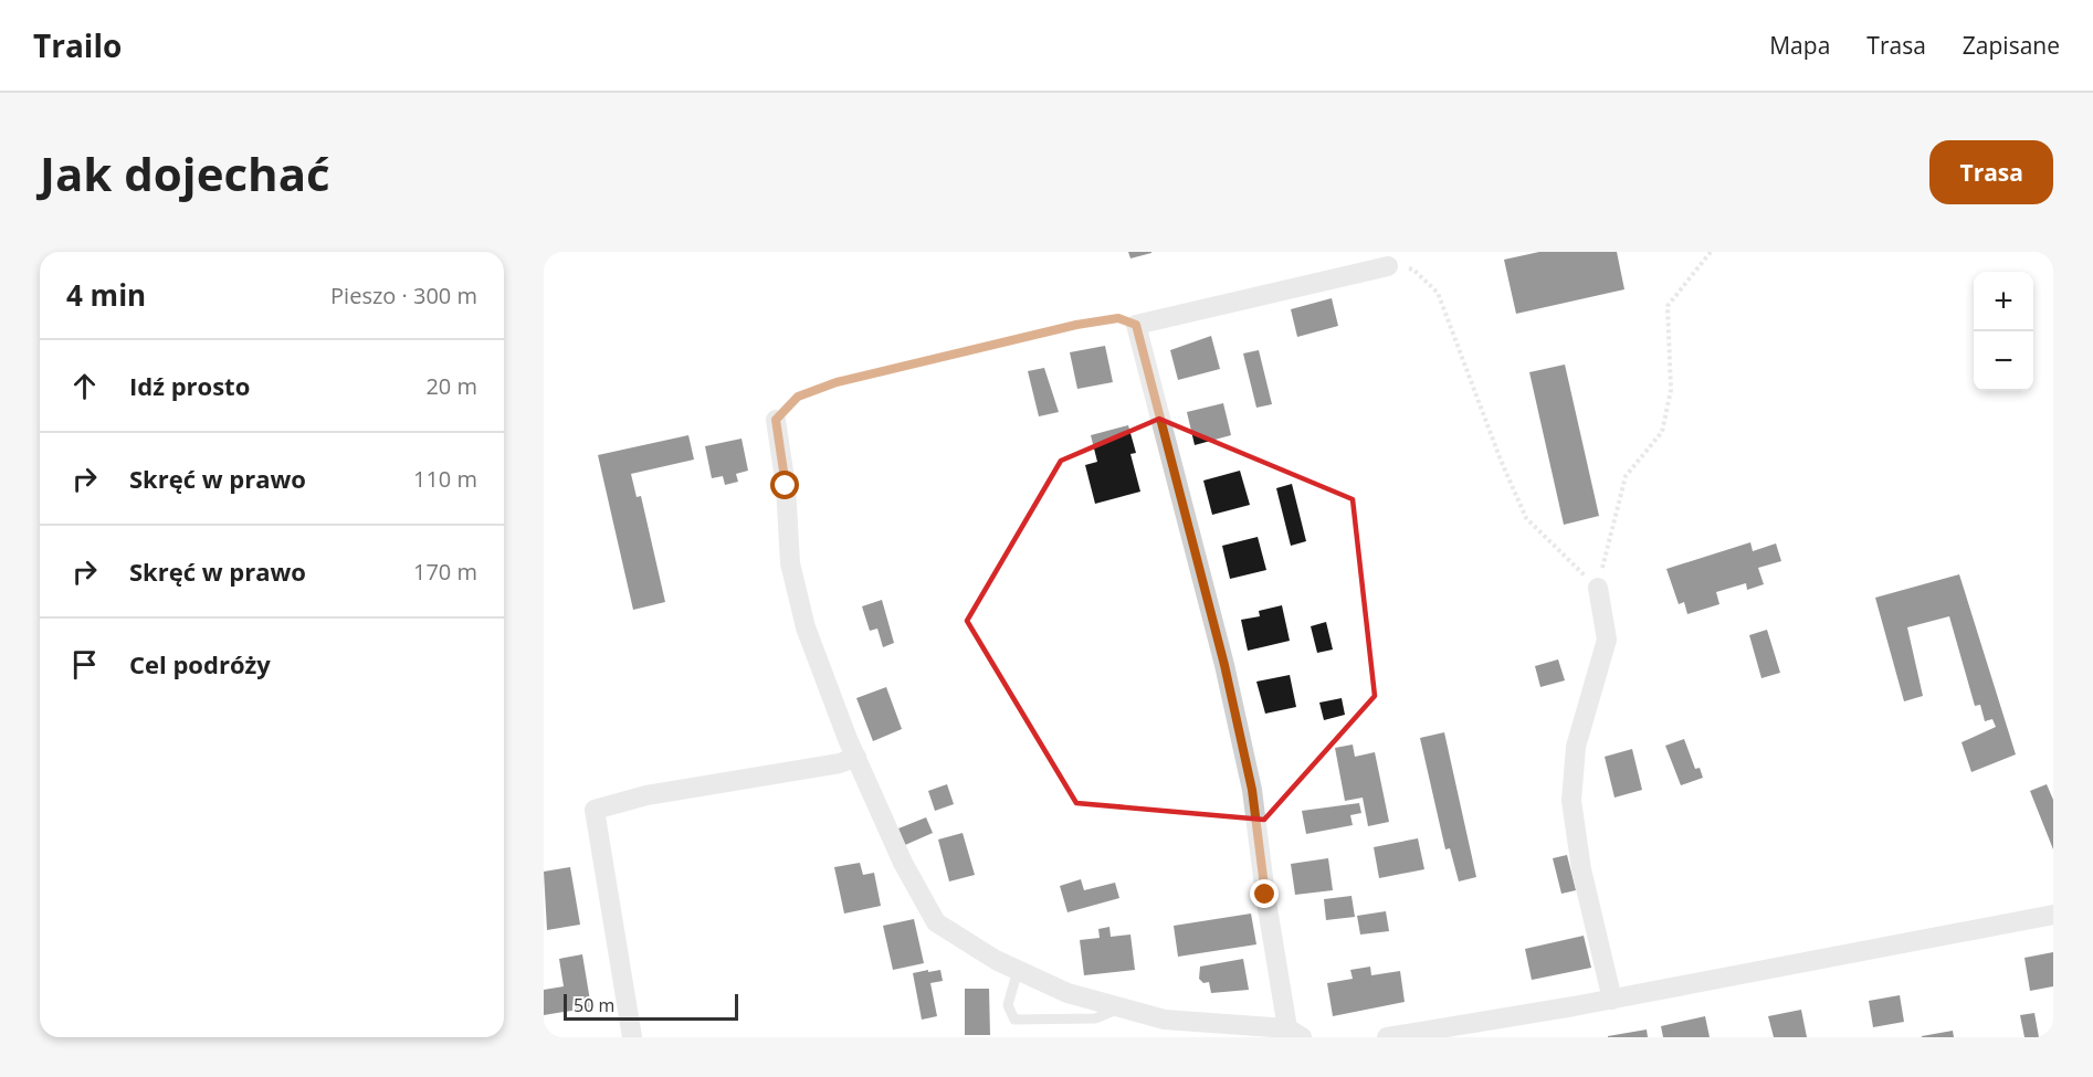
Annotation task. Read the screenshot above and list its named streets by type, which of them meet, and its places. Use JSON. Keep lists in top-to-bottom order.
{
  "scale_bar": "50 m",
  "page": {
    "header": "Trailo",
    "nav": ["Mapa", "Trasa", "Zapisane"],
    "buttons": "Trasa",
    "title": "Jak dojechać",
    "heading": ["4 min", "Pieszo · 300 m"],
    "map_buttons": ["+", "−"],
    "list": [
      ["Idź prosto", "20 m"],
      ["Skręć w prawo", "110 m"],
      ["Skręć w prawo", "170 m"],
      "Cel podróży"
    ],
    "scale": "50 m"
  }
}
